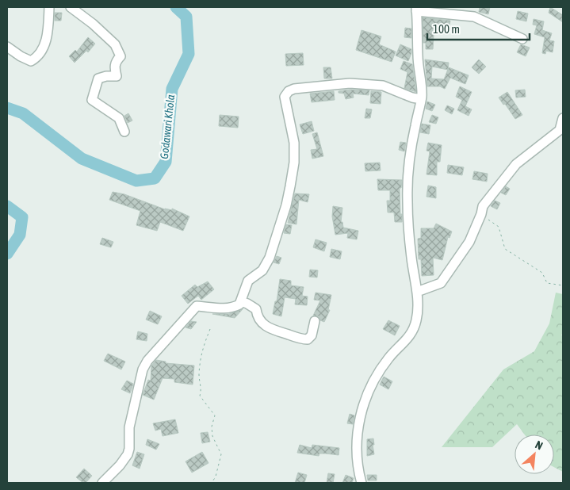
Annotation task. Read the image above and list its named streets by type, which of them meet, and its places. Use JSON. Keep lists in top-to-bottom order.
{
  "water": ["Godawari Khola"],
  "scale_bar": "100 m",
  "north": "top right"
}
